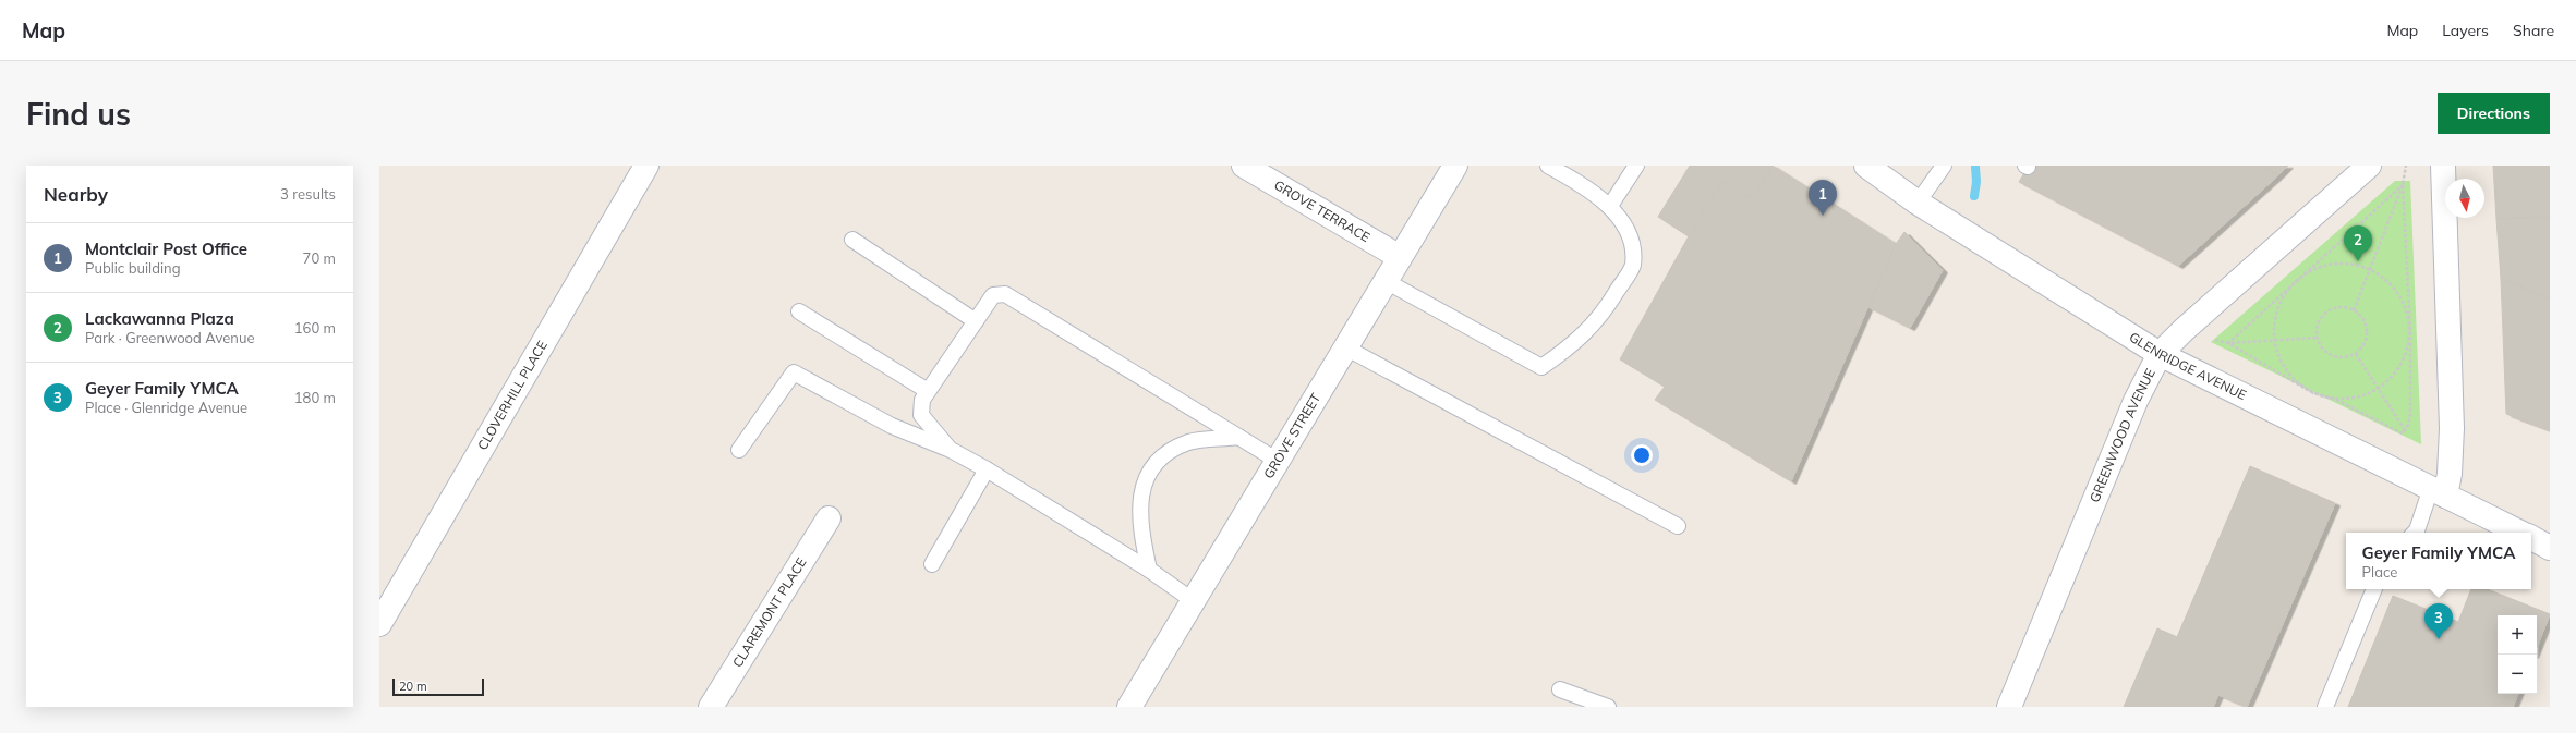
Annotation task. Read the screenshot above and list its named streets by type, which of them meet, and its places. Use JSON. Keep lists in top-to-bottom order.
{
  "streets": {
    "street": [
      "GROVE TERRACE",
      "GLENRIDGE AVENUE",
      "CLOVERHILL PLACE",
      "GROVE STREET",
      "GREENWOOD AVENUE",
      "CLAREMONT PLACE"
    ]
  },
  "crossings": [
    ["GROVE TERRACE", "GROVE STREET"],
    ["GLENRIDGE AVENUE", "GREENWOOD AVENUE"]
  ],
  "scale_bar": "20 m",
  "north": "bottom",
  "page": {
    "header": "Map",
    "nav": ["Map", "Layers", "Share"],
    "buttons": "Directions",
    "title": "Find us",
    "heading": ["Nearby", "3 results"],
    "pins": ["1", "2", "3"],
    "list": [
      {
        "mark": "1",
        "name": "Montclair Post Office",
        "note": "Public building",
        "value": "70 m"
      },
      {
        "mark": "2",
        "name": "Lackawanna Plaza",
        "note": "Park · Greenwood Avenue",
        "value": "160 m"
      },
      {
        "mark": "3",
        "name": "Geyer Family YMCA",
        "note": "Place · Glenridge Avenue",
        "value": "180 m"
      }
    ],
    "popup": ["Geyer Family YMCA", "Place"],
    "map_buttons": ["+", "−"],
    "scale": "20 m"
  }
}
